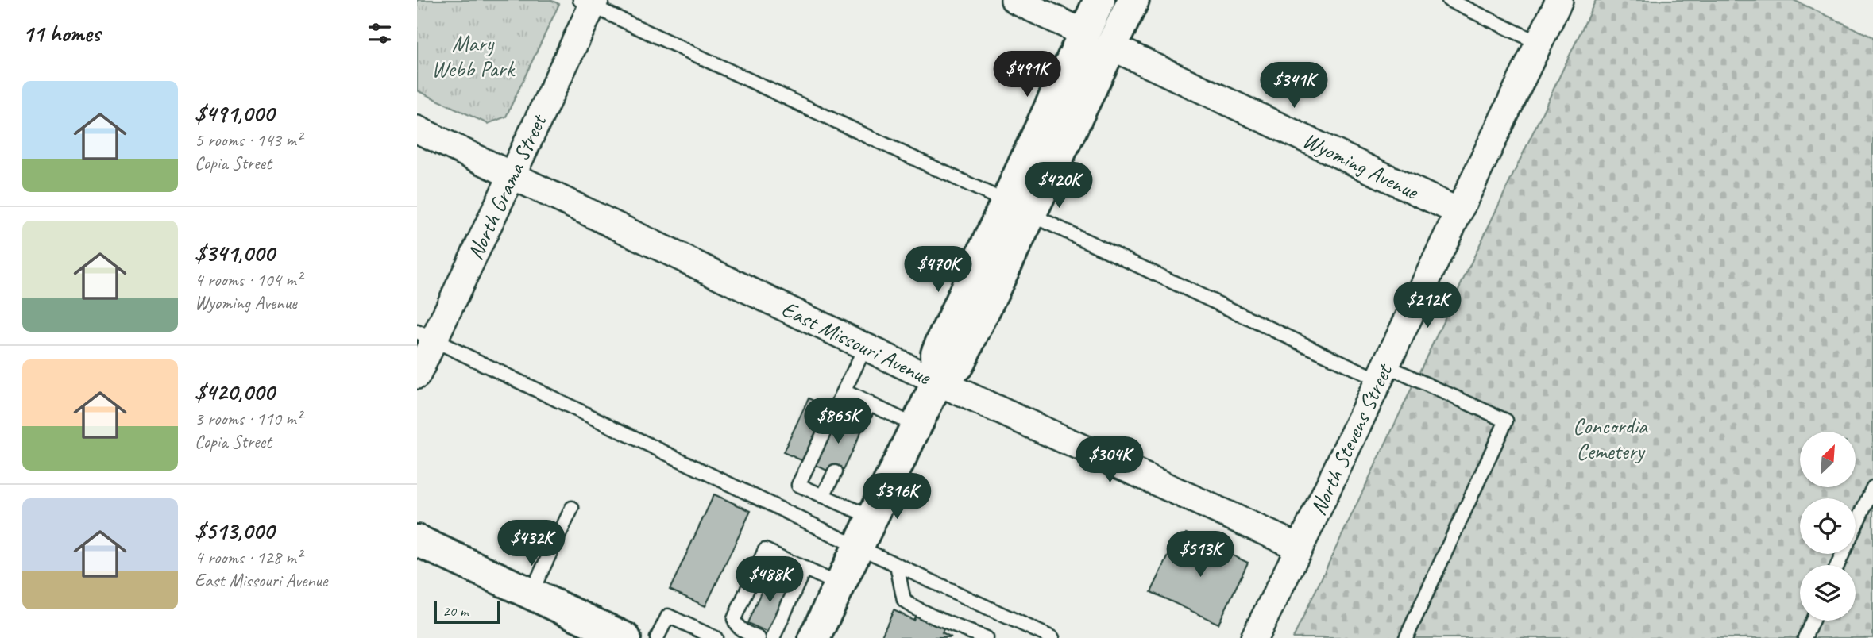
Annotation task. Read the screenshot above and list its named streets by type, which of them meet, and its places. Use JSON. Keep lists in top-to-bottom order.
{
  "streets": {
    "street": [
      "Wyoming Avenue",
      "North Grama Street",
      "East Missouri Avenue",
      "North Stevens Street"
    ]
  },
  "crossings": [
    ["Wyoming Avenue", "North Stevens Street"],
    ["North Grama Street", "East Missouri Avenue"],
    ["East Missouri Avenue", "North Stevens Street"]
  ],
  "parks": ["Mary Webb Park", "Concordia Cemetery"],
  "scale_bar": "20 m",
  "north": "top right",
  "page": {
    "heading": "11 homes",
    "price": [
      "$491K",
      "$341K",
      "$420K",
      "$470K",
      "$212K",
      "$865K",
      "$304K",
      "$316K",
      "$432K",
      "$513K",
      "$488K"
    ],
    "list": [
      {
        "name": "$491,000",
        "note": "5 rooms · 143 m² · Copia Street"
      },
      {
        "name": "$341,000",
        "note": "4 rooms · 104 m² · Wyoming Avenue"
      },
      {
        "name": "$420,000",
        "note": "3 rooms · 110 m² · Copia Street"
      },
      {
        "name": "$513,000",
        "note": "4 rooms · 128 m² · East Missouri Avenue"
      }
    ],
    "scale": "20 m"
  }
}
